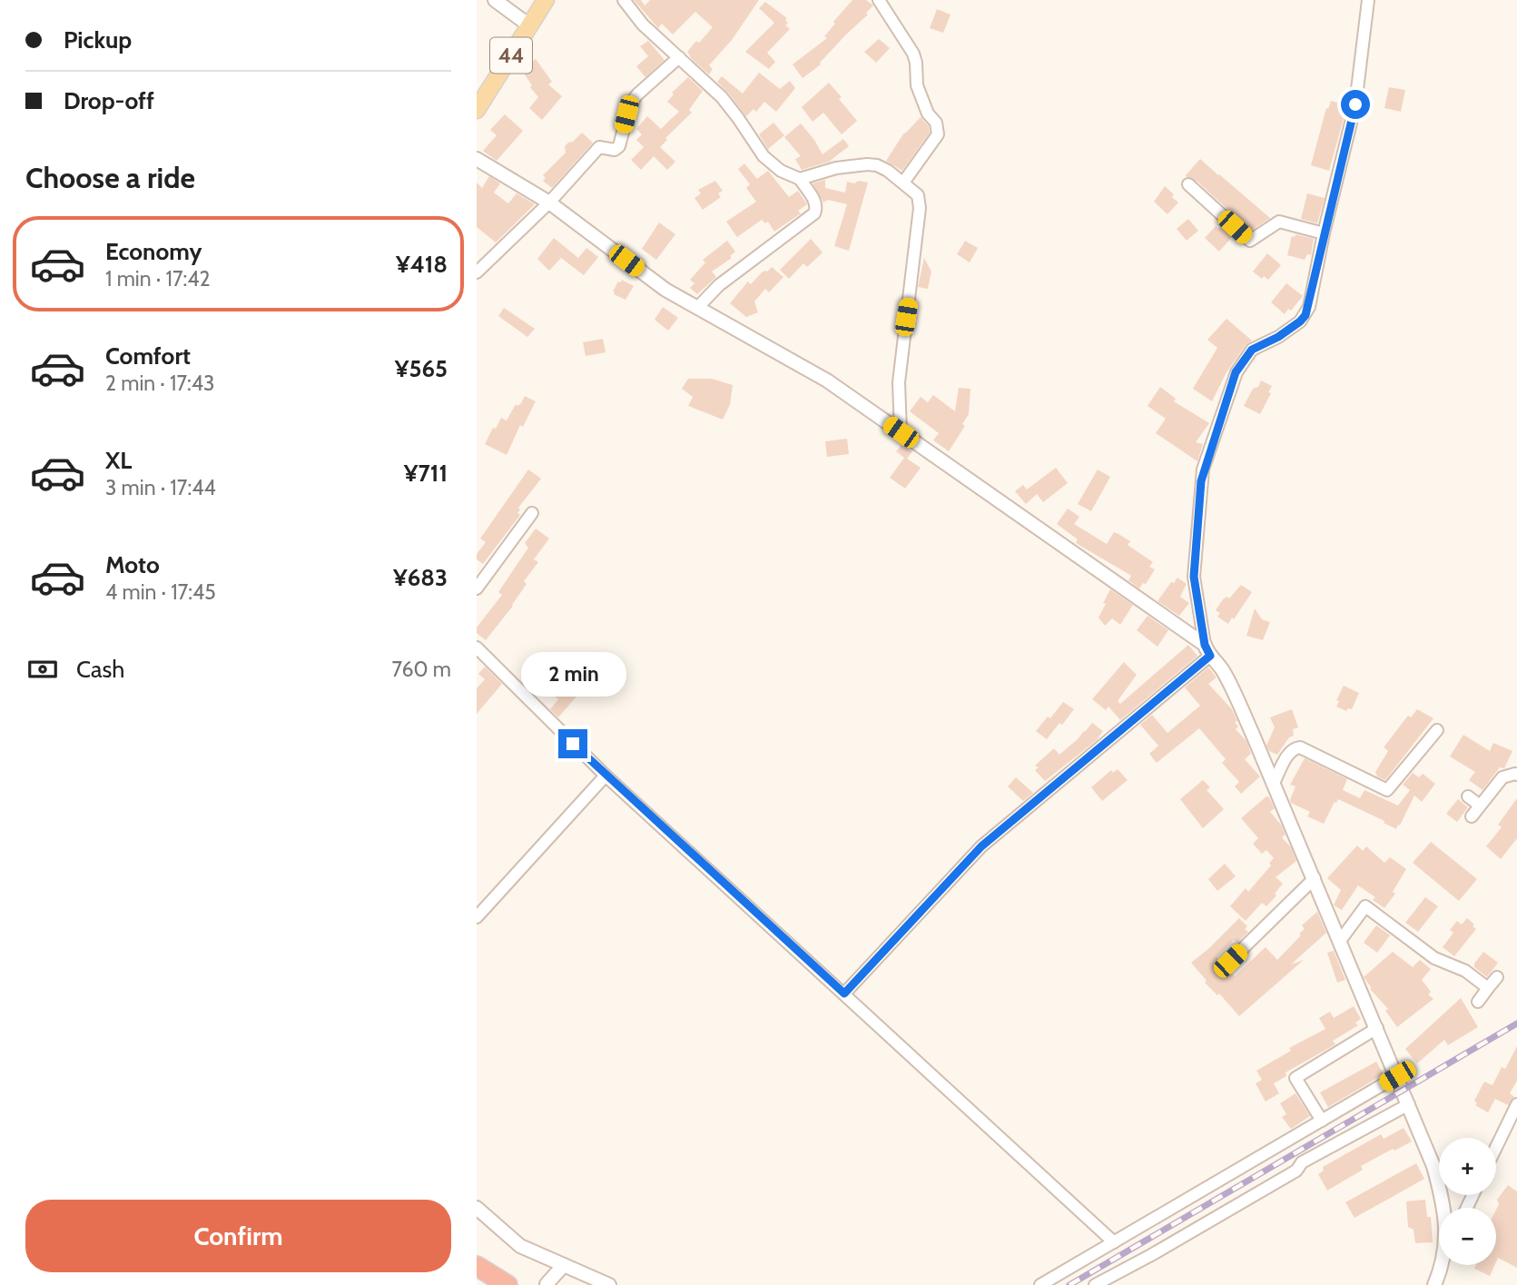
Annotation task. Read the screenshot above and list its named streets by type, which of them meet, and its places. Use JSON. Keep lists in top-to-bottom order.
{
  "streets": {
    "main road": ["44"]
  },
  "page": {
    "banner": ["Pickup", "Drop-off"],
    "heading": "Choose a ride",
    "list": [
      {
        "name": "Economy",
        "note": "1 min · 17:42",
        "value": "¥418"
      },
      {
        "name": "Comfort",
        "note": "2 min · 17:43",
        "value": "¥565"
      },
      {
        "name": "XL",
        "note": "3 min · 17:44",
        "value": "¥711"
      },
      {
        "name": "Moto",
        "note": "4 min · 17:45",
        "value": "¥683"
      }
    ],
    "pay": ["Cash", "760 m"],
    "bubble": "2 min",
    "map_buttons": ["+", "−"],
    "buttons": "Confirm"
  }
}
